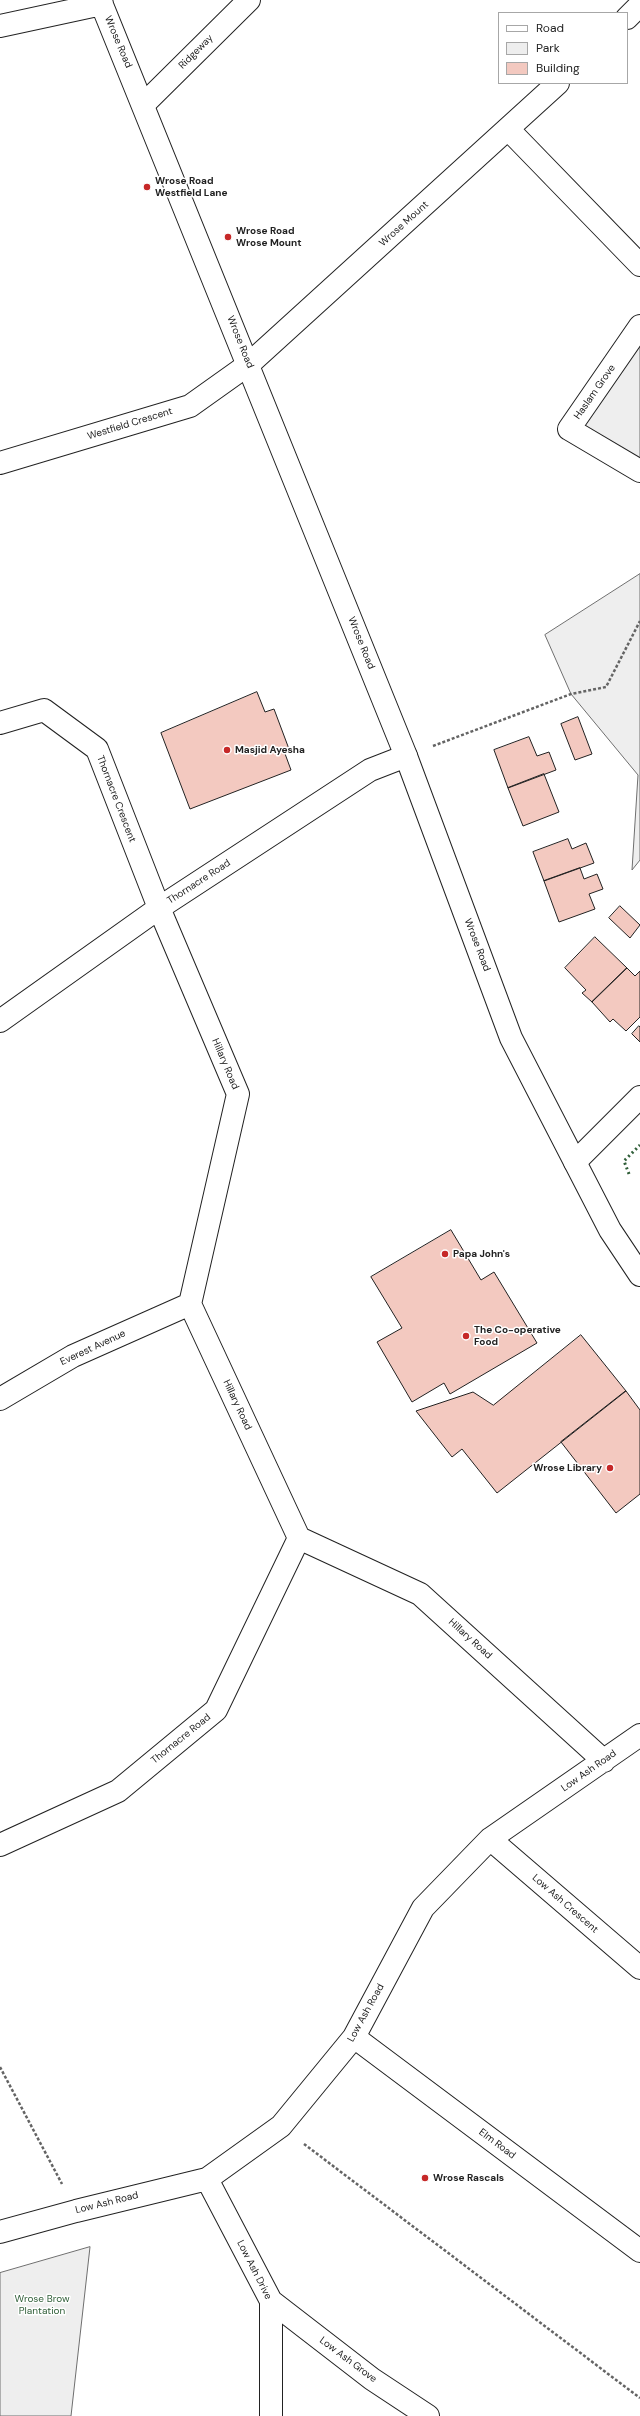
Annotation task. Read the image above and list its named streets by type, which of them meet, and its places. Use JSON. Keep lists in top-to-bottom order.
{
  "streets": {
    "street": [
      "Wrose Road",
      "Ridgeway",
      "Wrose Mount",
      "Haslam Grove",
      "Westfield Crescent",
      "Thornacre Crescent",
      "Thornacre Road",
      "Hillary Road",
      "Everest Avenue",
      "Low Ash Road",
      "Low Ash Crescent",
      "Elm Road",
      "Low Ash Drive",
      "Low Ash Grove"
    ]
  },
  "crossings": [
    ["Wrose Road", "Ridgeway"],
    ["Wrose Road", "Wrose Mount"],
    ["Wrose Road", "Westfield Crescent"],
    ["Wrose Road", "Thornacre Road"],
    ["Wrose Mount", "Westfield Crescent"],
    ["Thornacre Crescent", "Thornacre Road"],
    ["Thornacre Crescent", "Hillary Road"],
    ["Thornacre Road", "Hillary Road"],
    ["Hillary Road", "Everest Avenue"],
    ["Hillary Road", "Low Ash Road"],
    ["Low Ash Road", "Low Ash Crescent"],
    ["Low Ash Road", "Elm Road"],
    ["Low Ash Road", "Low Ash Drive"],
    ["Low Ash Drive", "Low Ash Grove"]
  ],
  "parks": ["Wrose Brow Plantation"],
  "places": [
    "Wrose Road Westfield Lane",
    "Wrose Road Wrose Mount",
    "Masjid Ayesha",
    "Papa John's",
    "The Co-operative Food",
    "Wrose Library",
    "Wrose Rascals"
  ],
  "legend": ["Road", "Park", "Building"]
}
